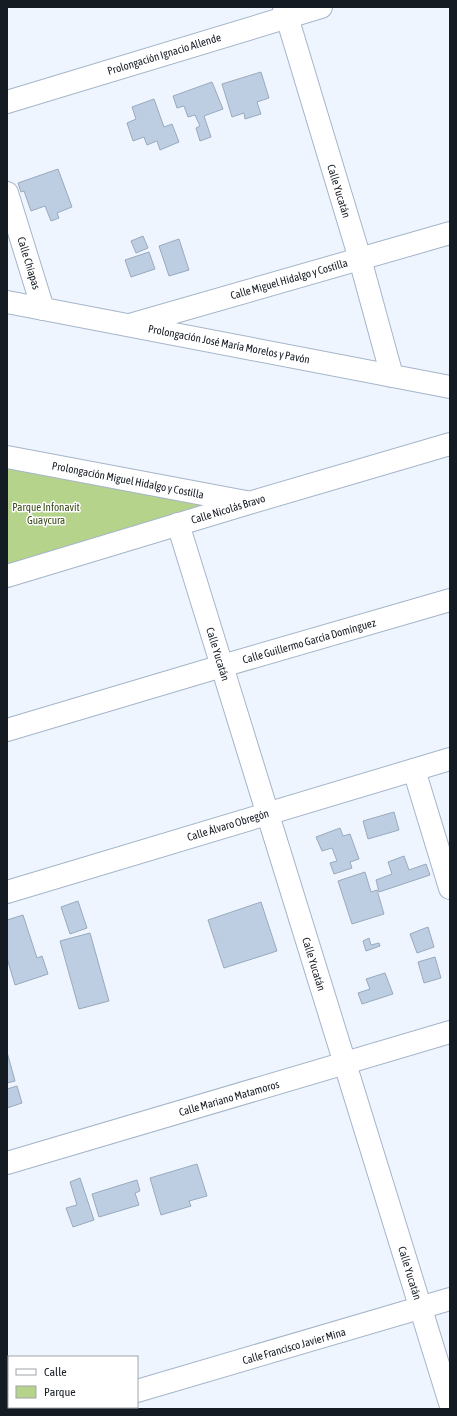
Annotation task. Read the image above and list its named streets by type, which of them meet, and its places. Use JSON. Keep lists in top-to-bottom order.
{
  "streets": {
    "street": [
      "Prolongación Ignacio Allende",
      "Calle Yucatán",
      "Calle Chiapas",
      "Calle Miguel Hidalgo y Costilla",
      "Prolongación José María Morelos y Pavón",
      "Prolongación Miguel Hidalgo y Costilla",
      "Calle Nicolás Bravo",
      "Calle Guillermo García Domínguez",
      "Calle Álvaro Obregón",
      "Calle Mariano Matamoros",
      "Calle Francisco Javier Mina"
    ]
  },
  "crossings": [
    ["Prolongación Ignacio Allende", "Calle Yucatán"],
    ["Calle Yucatán", "Calle Miguel Hidalgo y Costilla"],
    ["Calle Yucatán", "Prolongación José María Morelos y Pavón"],
    ["Calle Yucatán", "Calle Nicolás Bravo"],
    ["Calle Yucatán", "Calle Guillermo García Domínguez"],
    ["Calle Yucatán", "Calle Álvaro Obregón"],
    ["Calle Yucatán", "Calle Mariano Matamoros"],
    ["Calle Yucatán", "Calle Francisco Javier Mina"],
    ["Calle Chiapas", "Prolongación José María Morelos y Pavón"],
    ["Calle Miguel Hidalgo y Costilla", "Prolongación José María Morelos y Pavón"],
    ["Prolongación Miguel Hidalgo y Costilla", "Calle Nicolás Bravo"]
  ],
  "parks": ["Parque Infonavit Guaycura"],
  "legend": ["Calle", "Parque"]
}
